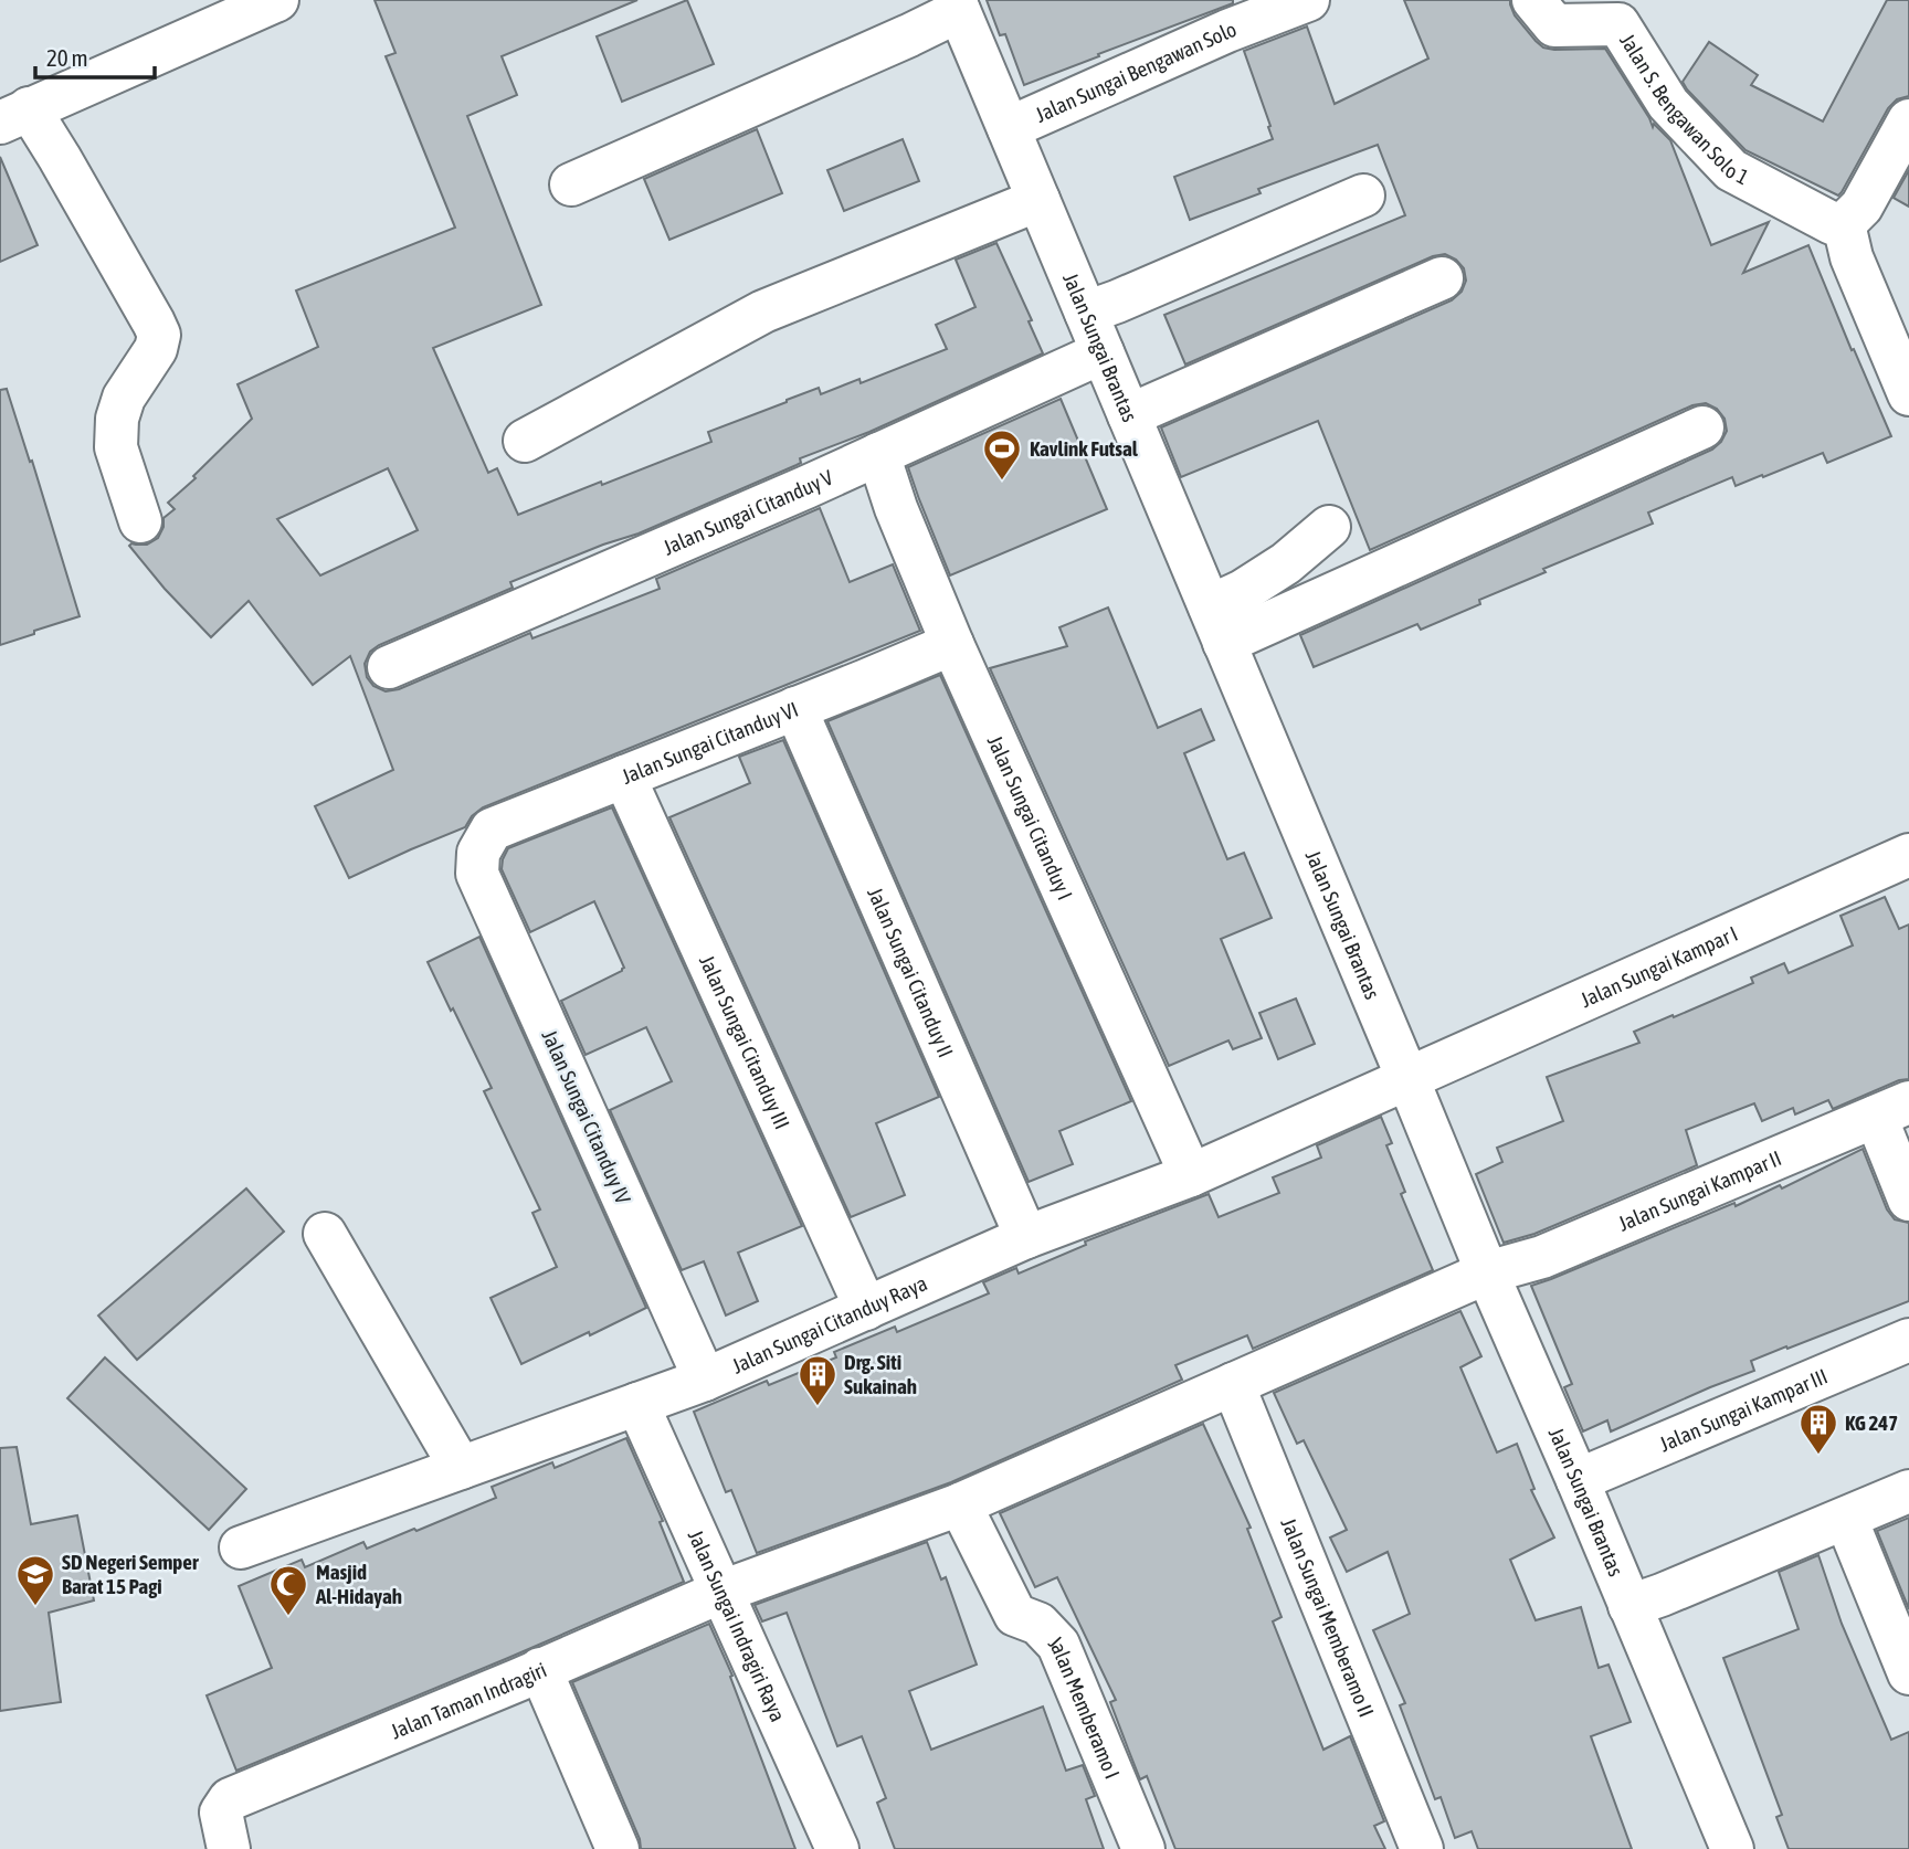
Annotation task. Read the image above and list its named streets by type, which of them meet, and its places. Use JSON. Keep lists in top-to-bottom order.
{
  "streets": {
    "street": [
      "Jalan Sungai Bengawan Solo",
      "Jalan S. Bengawan Solo 1",
      "Jalan Sungai Brantas",
      "Jalan Sungai Citanduy V",
      "Jalan Sungai Citanduy VI",
      "Jalan Sungai Citanduy I",
      "Jalan Sungai Kampar I",
      "Jalan Sungai Citanduy II",
      "Jalan Sungai Citanduy III",
      "Jalan Sungai Citanduy IV",
      "Jalan Sungai Kampar II",
      "Jalan Sungai Citanduy Raya",
      "Jalan Sungai Kampar III",
      "Jalan Sungai Memberamo II",
      "Jalan Sungai Indragiri Raya",
      "Jalan Taman Indragiri",
      "Jalan Memberamo I"
    ]
  },
  "crossings": [
    ["Jalan Sungai Bengawan Solo", "Jalan Sungai Brantas"],
    ["Jalan Sungai Brantas", "Jalan Sungai Citanduy V"],
    ["Jalan Sungai Brantas", "Jalan Sungai Kampar I"],
    ["Jalan Sungai Brantas", "Jalan Sungai Kampar II"],
    ["Jalan Sungai Brantas", "Jalan Sungai Citanduy Raya"],
    ["Jalan Sungai Brantas", "Jalan Sungai Kampar III"],
    ["Jalan Sungai Citanduy V", "Jalan Sungai Citanduy I"],
    ["Jalan Sungai Citanduy VI", "Jalan Sungai Citanduy I"],
    ["Jalan Sungai Citanduy VI", "Jalan Sungai Citanduy II"],
    ["Jalan Sungai Citanduy VI", "Jalan Sungai Citanduy III"],
    ["Jalan Sungai Citanduy VI", "Jalan Sungai Citanduy IV"],
    ["Jalan Sungai Citanduy I", "Jalan Sungai Citanduy Raya"],
    ["Jalan Sungai Kampar I", "Jalan Sungai Citanduy Raya"],
    ["Jalan Sungai Citanduy II", "Jalan Sungai Citanduy Raya"],
    ["Jalan Sungai Citanduy III", "Jalan Sungai Citanduy Raya"],
    ["Jalan Sungai Citanduy IV", "Jalan Sungai Citanduy Raya"],
    ["Jalan Sungai Kampar II", "Jalan Sungai Memberamo II"],
    ["Jalan Sungai Kampar II", "Jalan Taman Indragiri"],
    ["Jalan Sungai Citanduy Raya", "Jalan Sungai Indragiri Raya"],
    ["Jalan Sungai Memberamo II", "Jalan Taman Indragiri"],
    ["Jalan Sungai Indragiri Raya", "Jalan Taman Indragiri"],
    ["Jalan Taman Indragiri", "Jalan Memberamo I"]
  ],
  "places": {
    "sports": ["Kavlink Futsal"],
    "building": ["Drg. Siti Sukainah", "KG 247"],
    "school or university": ["SD Negeri Semper Barat 15 Pagi"],
    "mosque": ["Masjid Al-Hidayah"]
  },
  "scale_bar": "20 m"
}
